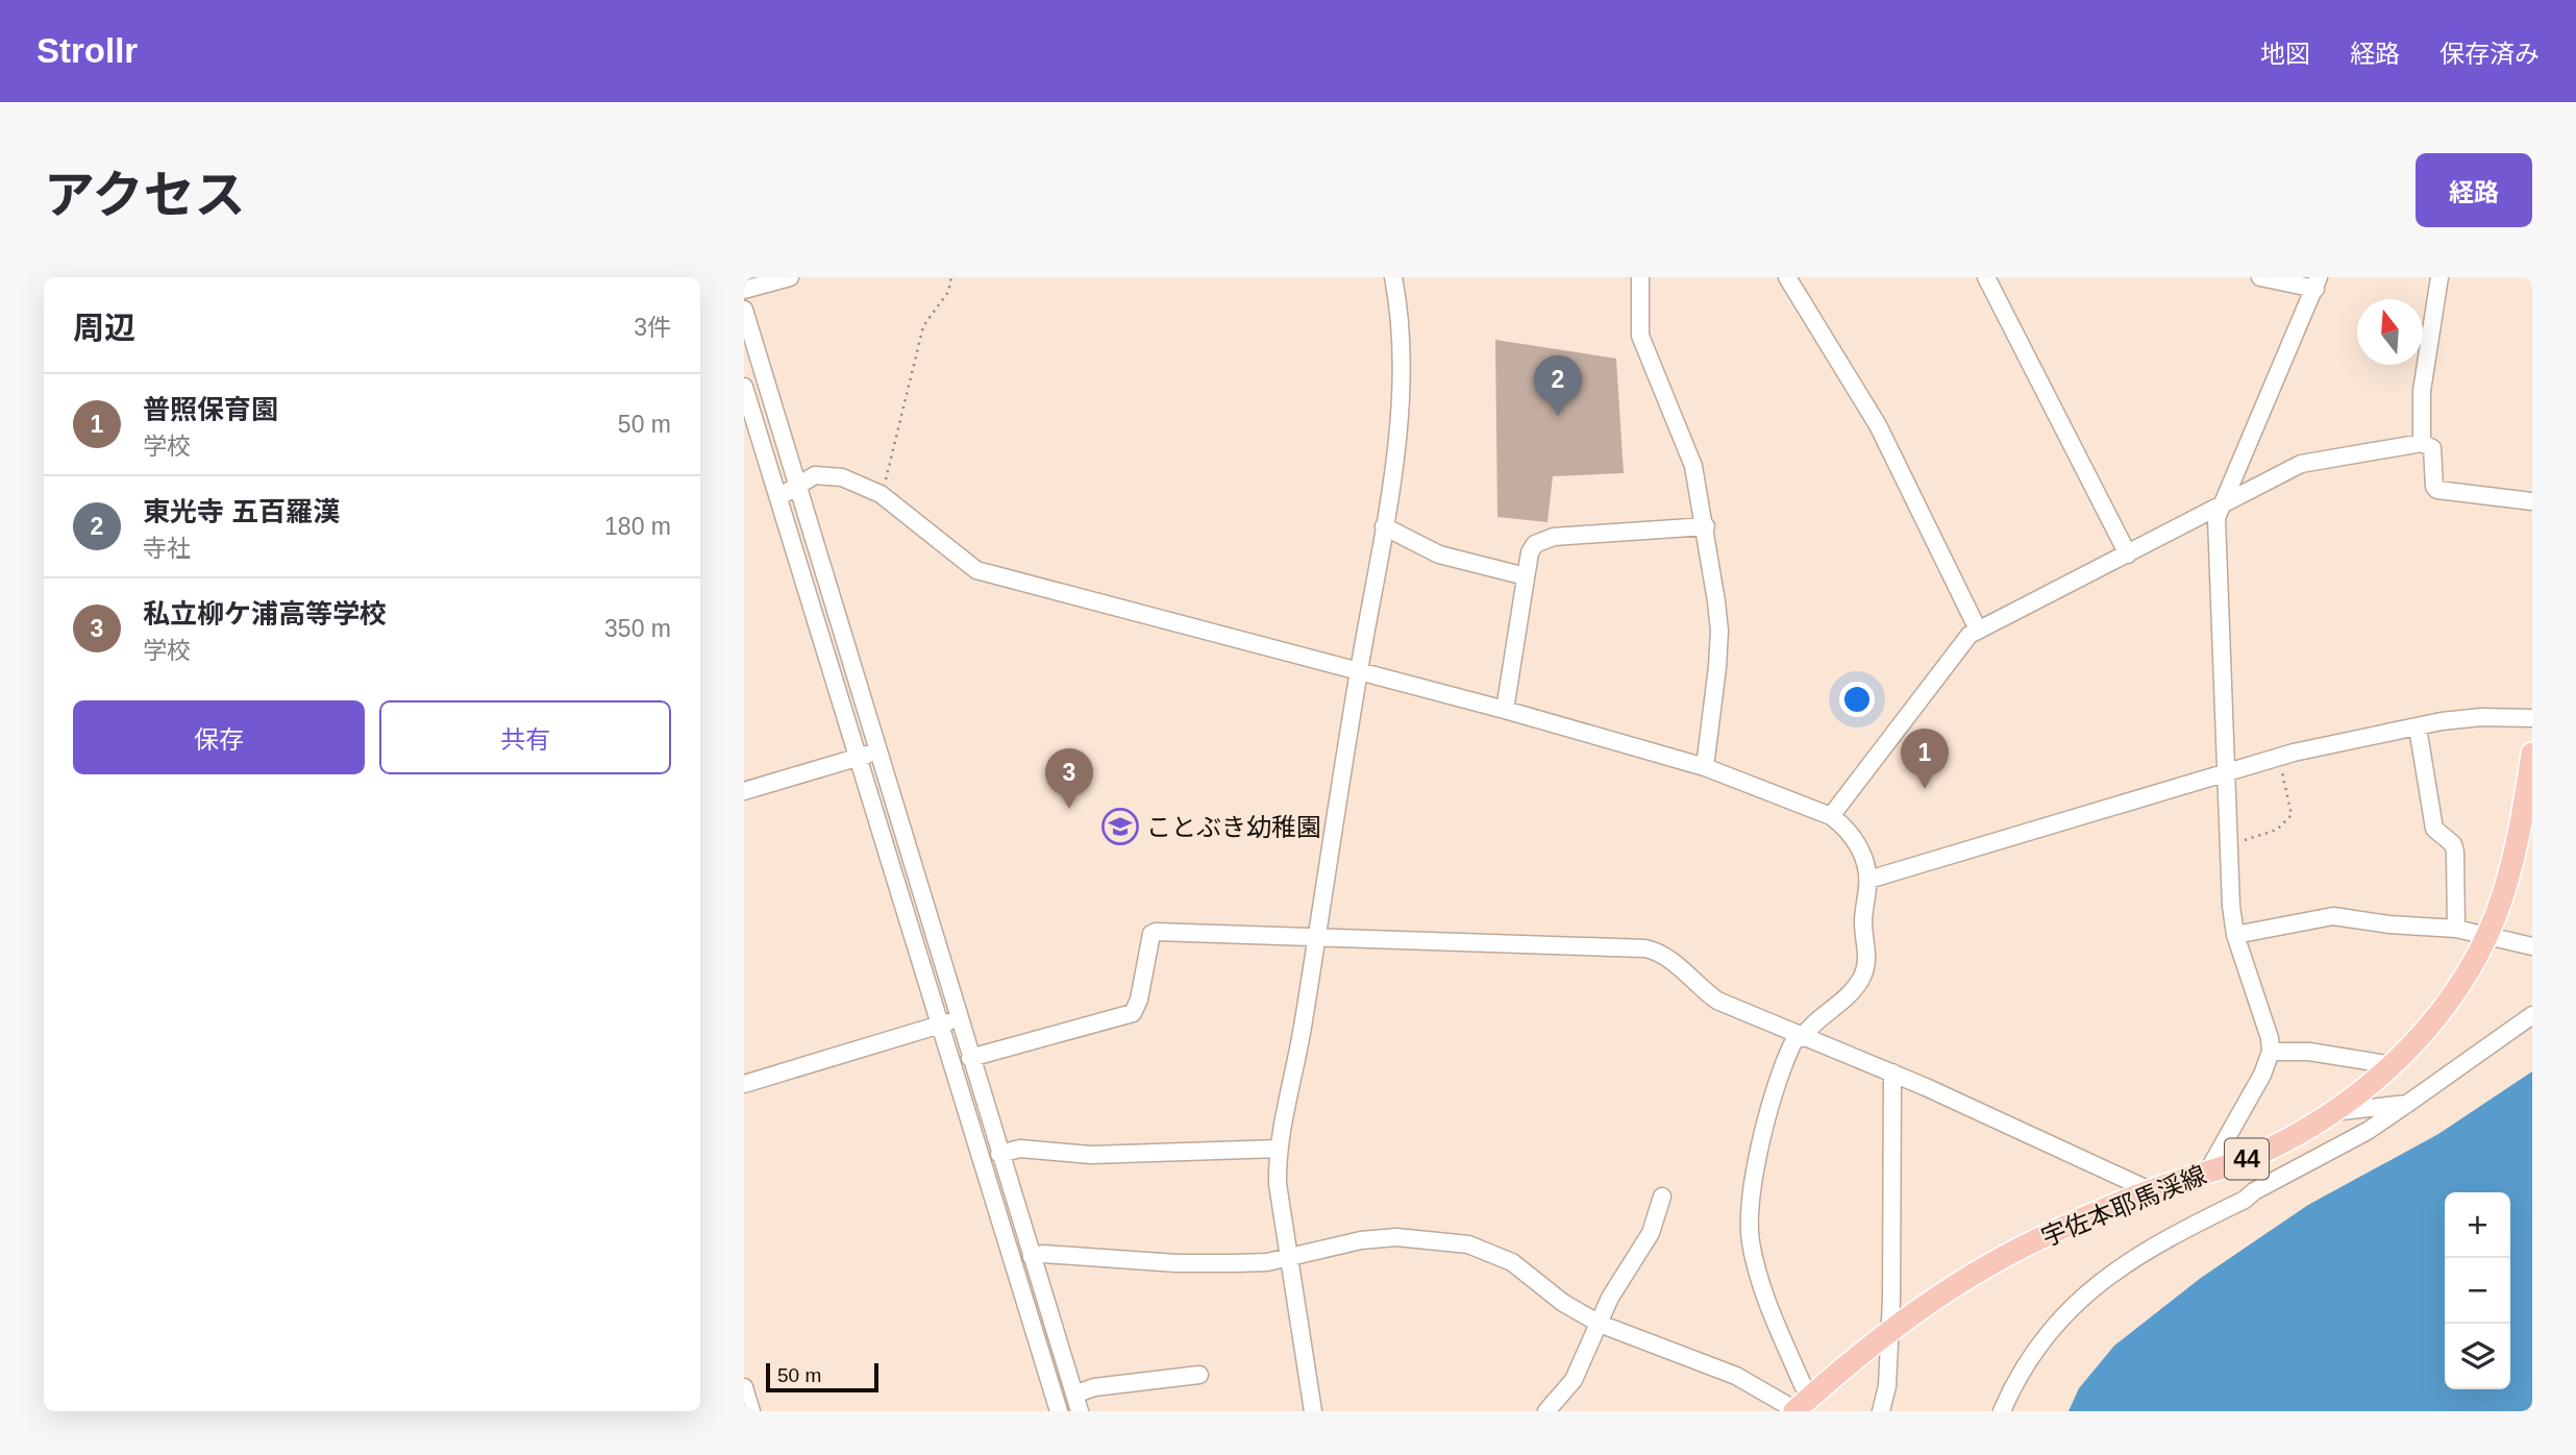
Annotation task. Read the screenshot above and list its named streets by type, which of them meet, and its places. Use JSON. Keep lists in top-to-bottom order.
{
  "streets": {
    "main road": ["44", "宇佐本耶馬渓線"]
  },
  "places": {
    "school or university": ["ことぶき幼稚園"]
  },
  "scale_bar": "50 m",
  "north": "top",
  "page": {
    "header": "Strollr",
    "nav": ["地図", "経路", "保存済み"],
    "title": "アクセス",
    "buttons": [
      "経路",
      ["保存", "共有"]
    ],
    "heading": ["周辺", "3件"],
    "pins": ["2", "1", "3"],
    "list": [
      {
        "mark": "1",
        "name": "普照保育園",
        "note": "学校",
        "value": "50 m"
      },
      {
        "mark": "2",
        "name": "東光寺 五百羅漢",
        "note": "寺社",
        "value": "180 m"
      },
      {
        "mark": "3",
        "name": "私立柳ケ浦高等学校",
        "note": "学校",
        "value": "350 m"
      }
    ],
    "map_buttons": ["+", "−"],
    "scale": "50 m"
  }
}
